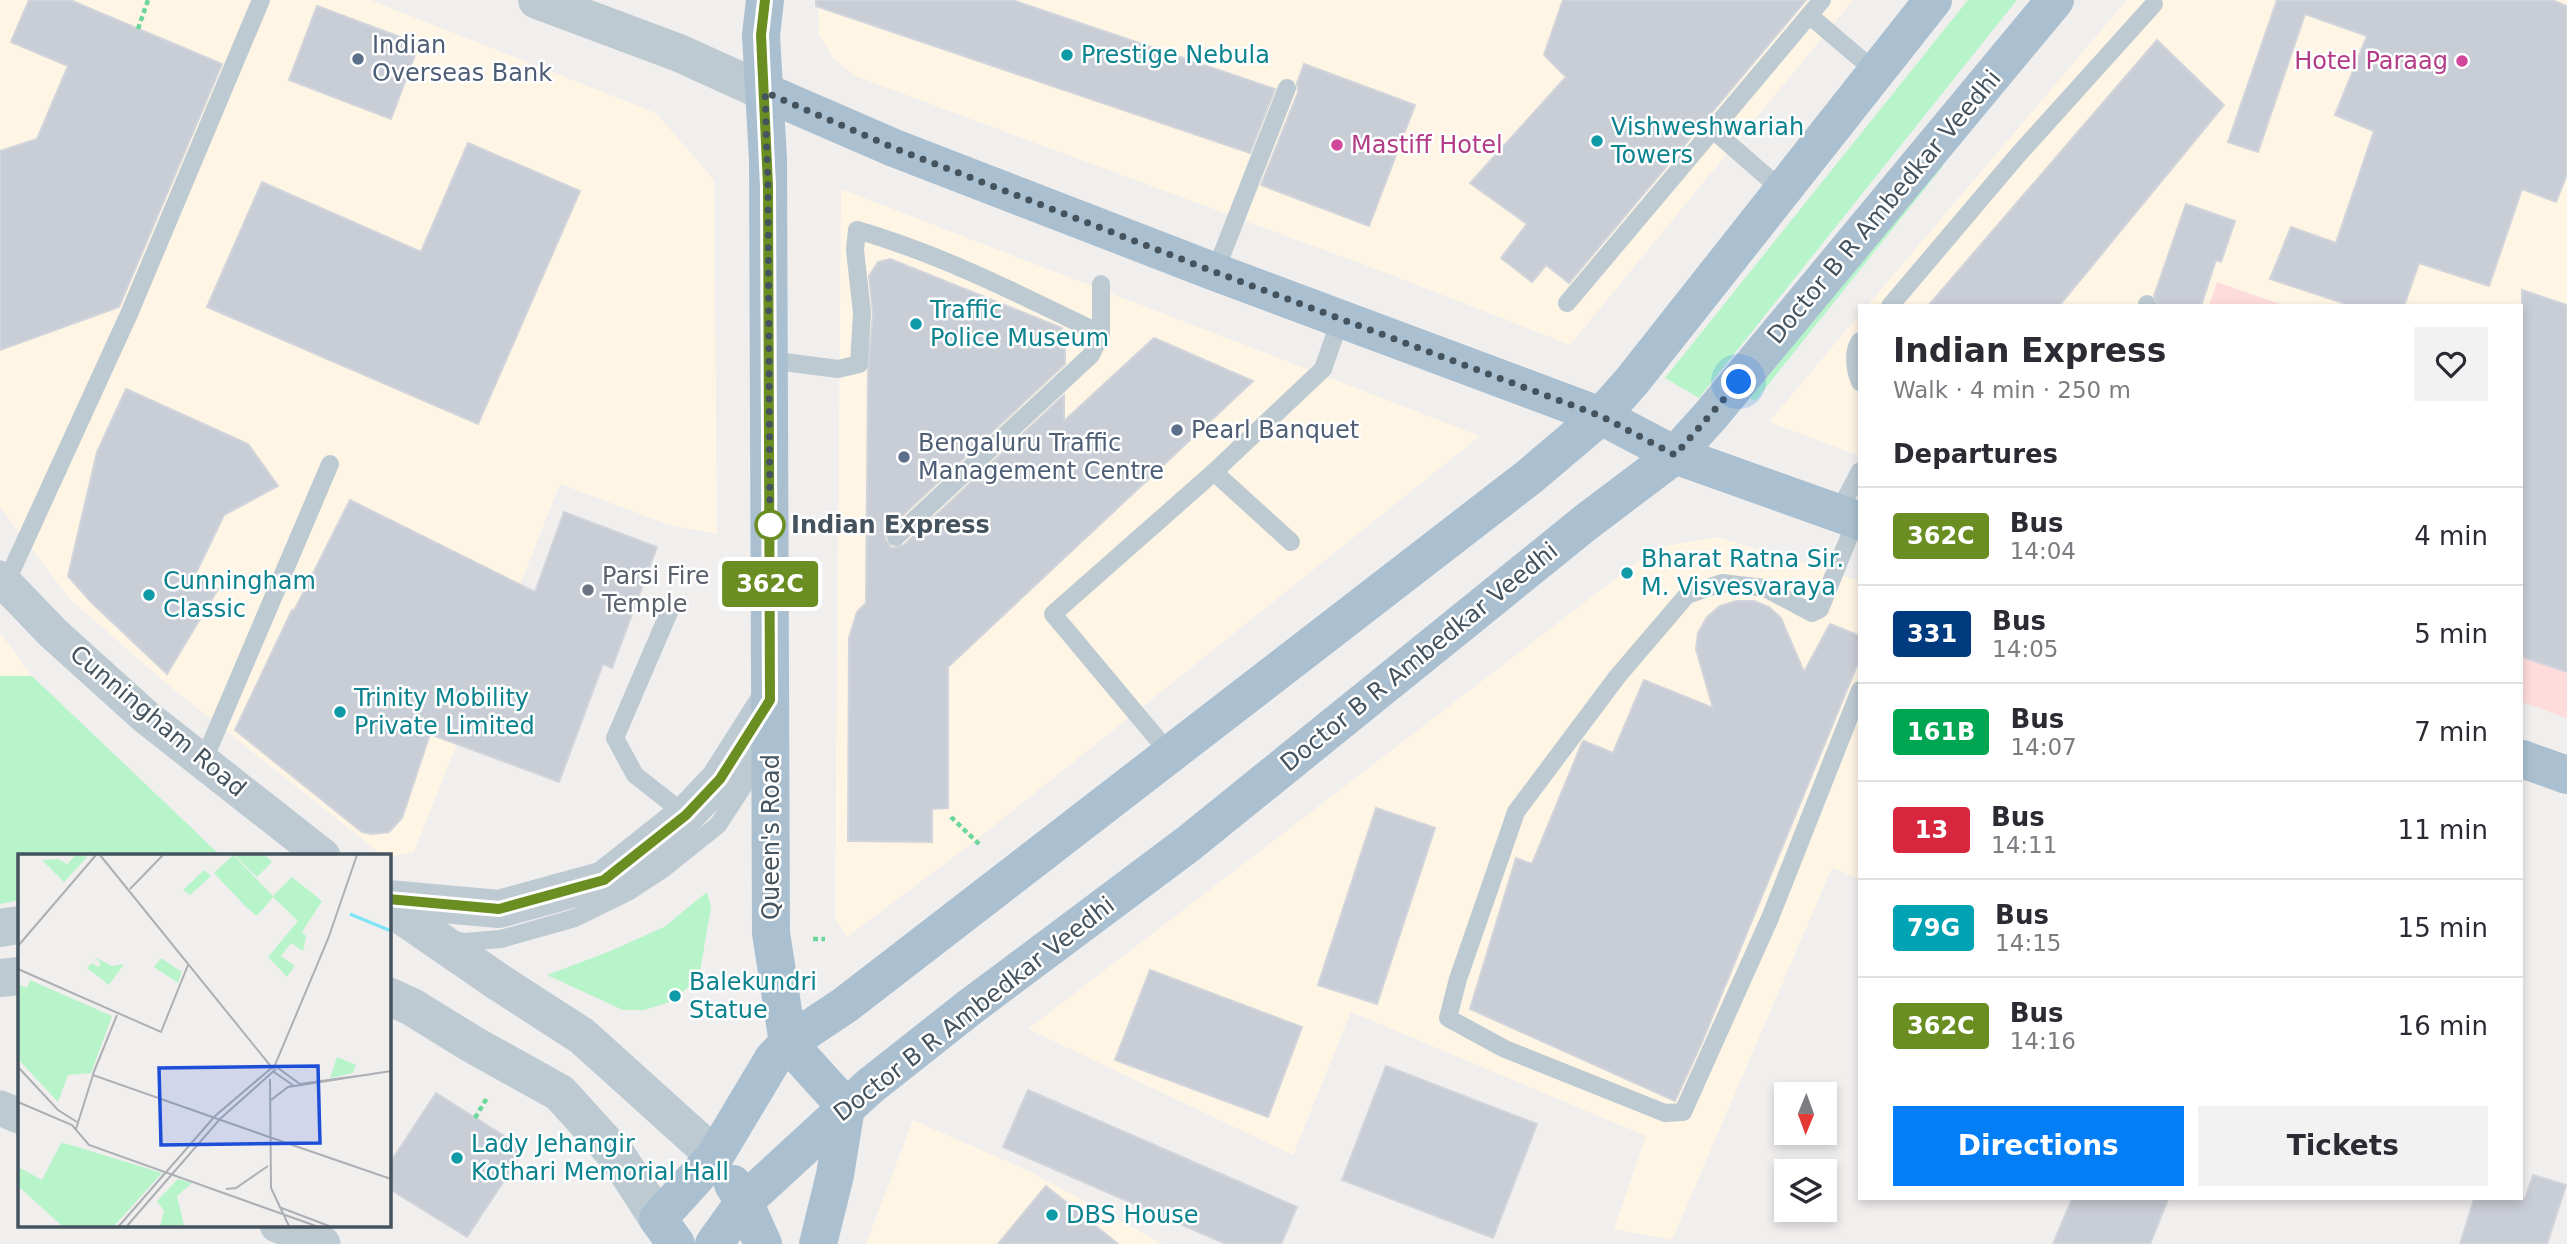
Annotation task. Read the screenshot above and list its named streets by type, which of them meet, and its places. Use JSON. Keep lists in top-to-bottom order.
{
  "streets": {
    "main road": ["Doctor B R Ambedkar Veedhi", "Queen's Road"],
    "street": ["Cunningham Road"]
  },
  "places": [
    "Prestige Nebula",
    "Indian Overseas Bank",
    "Hotel Paraag",
    "Vishweshwariah Towers",
    "Mastiff Hotel",
    "Traffic Police Museum",
    "Pearl Banquet",
    "Bengaluru Traffic Management Centre",
    "Indian Express",
    "Bharat Ratna Sir. M. Visvesvaraya",
    "Parsi Fire Temple",
    "Cunningham Classic",
    "Trinity Mobility Private Limited",
    "Balekundri Statue",
    "Lady Jehangir Kothari Memorial Hall",
    "DBS House"
  ],
  "lines": ["bus line 362C"],
  "north": "bottom",
  "page": {
    "on_map": "362C",
    "heading": [
      ["Indian Express", "Walk · 4 min · 250 m"],
      "Departures"
    ],
    "list": [
      {
        "mark": "362C",
        "name": "Bus",
        "note": "14:04",
        "value": "4 min"
      },
      {
        "mark": "331",
        "name": "Bus",
        "note": "14:05",
        "value": "5 min"
      },
      {
        "mark": "161B",
        "name": "Bus",
        "note": "14:07",
        "value": "7 min"
      },
      {
        "mark": "13",
        "name": "Bus",
        "note": "14:11",
        "value": "11 min"
      },
      {
        "mark": "79G",
        "name": "Bus",
        "note": "14:15",
        "value": "15 min"
      },
      {
        "mark": "362C",
        "name": "Bus",
        "note": "14:16",
        "value": "16 min"
      }
    ],
    "buttons": ["Directions", "Tickets"]
  }
}
